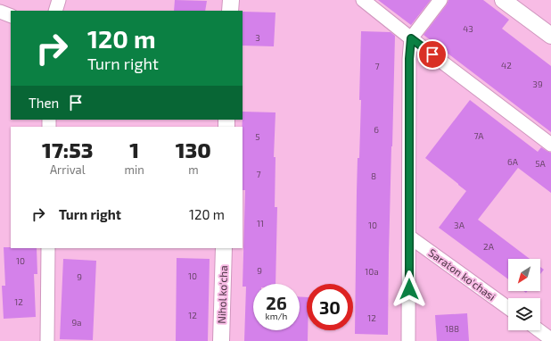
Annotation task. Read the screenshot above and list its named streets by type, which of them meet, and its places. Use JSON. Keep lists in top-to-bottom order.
{
  "streets": {
    "street": ["Saraton ko'chasi", "Nihol ko'cha"]
  },
  "house_numbers": [
    "43",
    "3",
    "42",
    "7",
    "39",
    "6",
    "7A",
    "5",
    "6A",
    "5A",
    "7",
    "8",
    "11",
    "10",
    "3A",
    "2A",
    "10",
    "9",
    "10a",
    "10",
    "9",
    "12",
    "12",
    "12",
    "9a",
    "188"
  ],
  "north": "bottom left",
  "page": {
    "turn": ["120 m", "Turn right"],
    "then": "Then",
    "eta": [
      "17:53",
      "Arrival",
      "1",
      "min",
      "130",
      "m"
    ],
    "list": [
      {
        "name": "Turn right",
        "value": "120 m"
      }
    ],
    "speed": "26 km/h",
    "limit": "30"
  }
}
